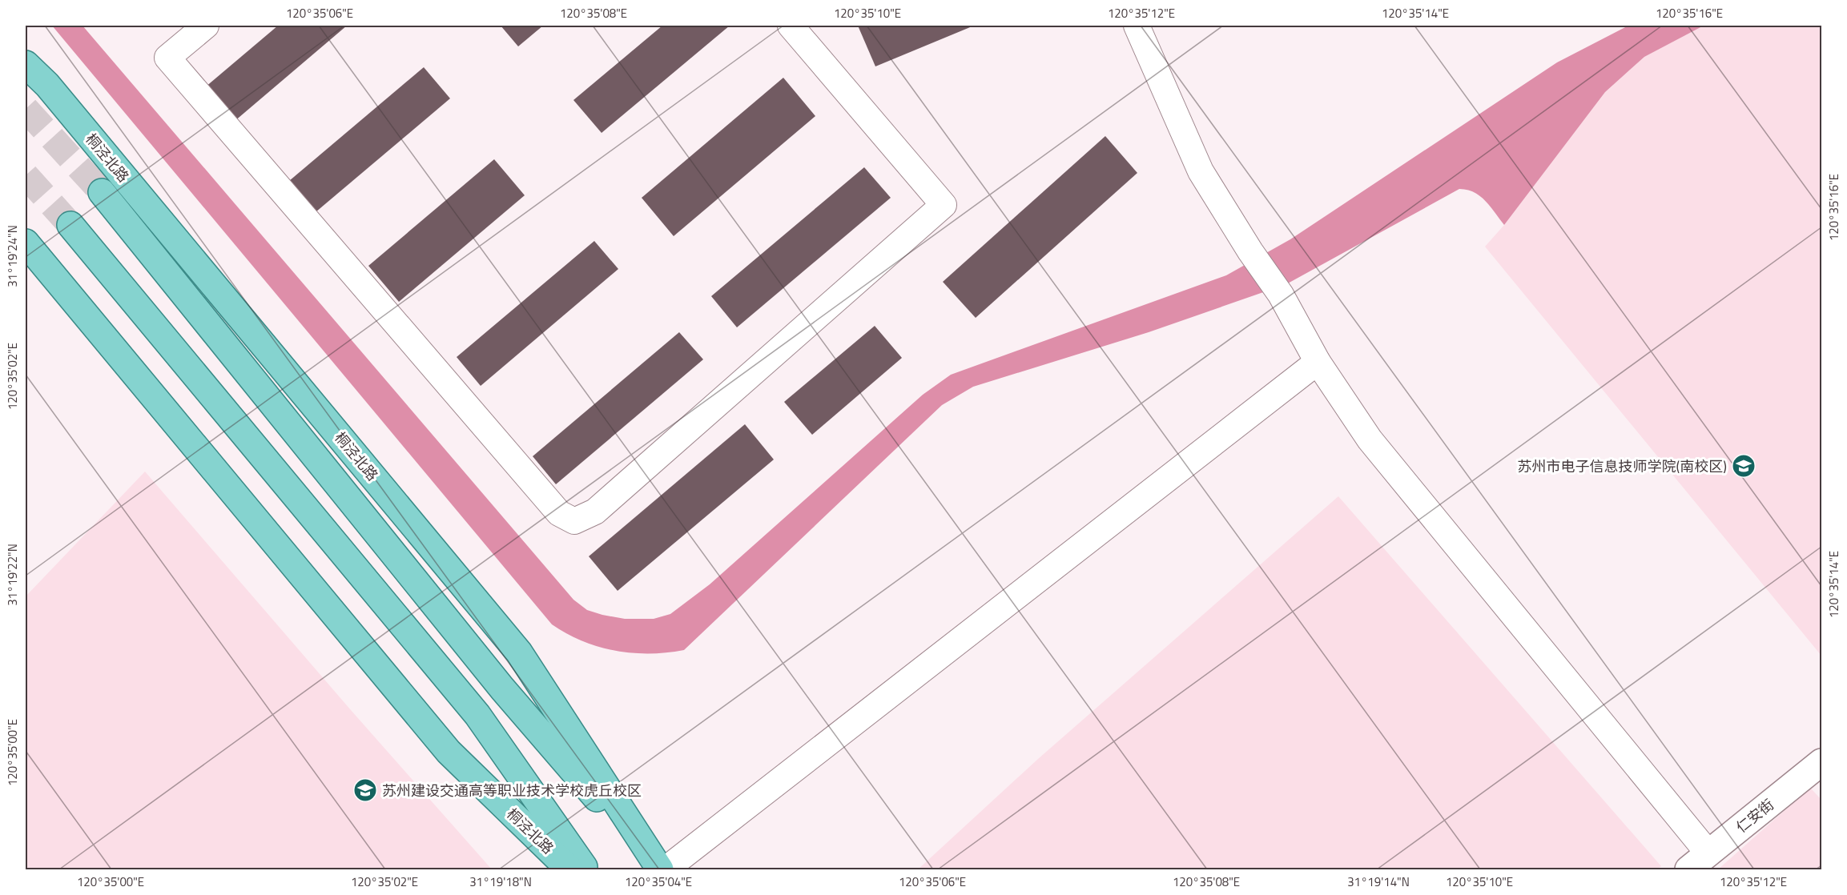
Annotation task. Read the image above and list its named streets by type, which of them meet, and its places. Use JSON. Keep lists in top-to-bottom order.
{
  "streets": {
    "main road": ["桐泾北路"],
    "street": ["仁安街"]
  },
  "places": {
    "school or university": ["苏州市电子信息技师学院(南校区)", "苏州建设交通高等职业技术学校虎丘校区"]
  },
  "coordinates": [
    "120°35'06\"E",
    "120°35'08\"E",
    "120°35'10\"E",
    "120°35'12\"E",
    "120°35'14\"E",
    "120°35'16\"E",
    "31°19'24\"N",
    "120°35'02\"E",
    "31°19'22\"N",
    "120°35'00\"E",
    "31°19'18\"N",
    "120°35'04\"E",
    "31°19'14\"N"
  ]
}
